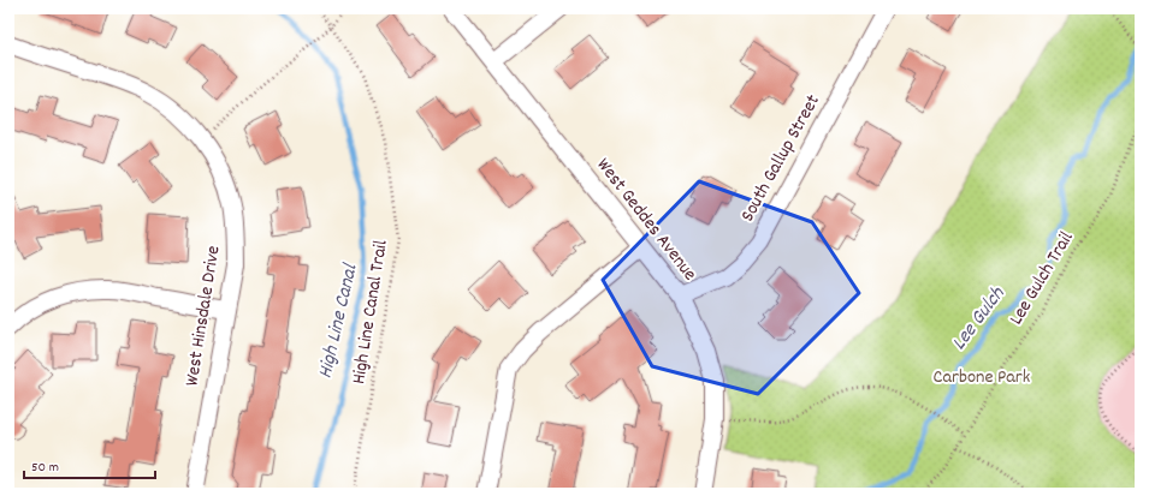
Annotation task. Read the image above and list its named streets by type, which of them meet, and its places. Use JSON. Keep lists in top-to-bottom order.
{
  "streets": {
    "street": ["South Gallup Street", "West Geddes Avenue", "West Hinsdale Drive"],
    "path": ["Lee Gulch Trail", "High Line Canal Trail"]
  },
  "crossings": [
    ["South Gallup Street", "West Geddes Avenue"]
  ],
  "water": ["Lee Gulch", "High Line Canal"],
  "parks": ["Carbone Park"],
  "scale_bar": "50 m"
}
